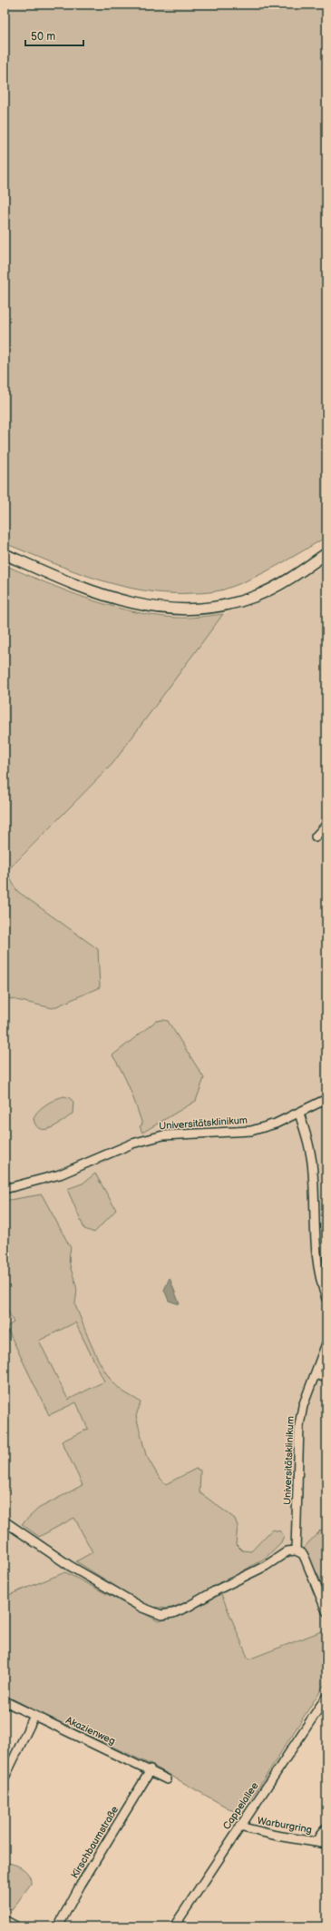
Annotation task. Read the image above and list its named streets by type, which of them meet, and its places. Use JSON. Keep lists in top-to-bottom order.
{
  "streets": {
    "street": [
      "Universitätsklinikum",
      "Akazienweg",
      "Cappelallee",
      "Warburgring",
      "Kirschbaumstraße"
    ]
  },
  "crossings": [
    ["Akazienweg", "Kirschbaumstraße"],
    ["Cappelallee", "Warburgring"]
  ],
  "scale_bar": "50 m"
}
